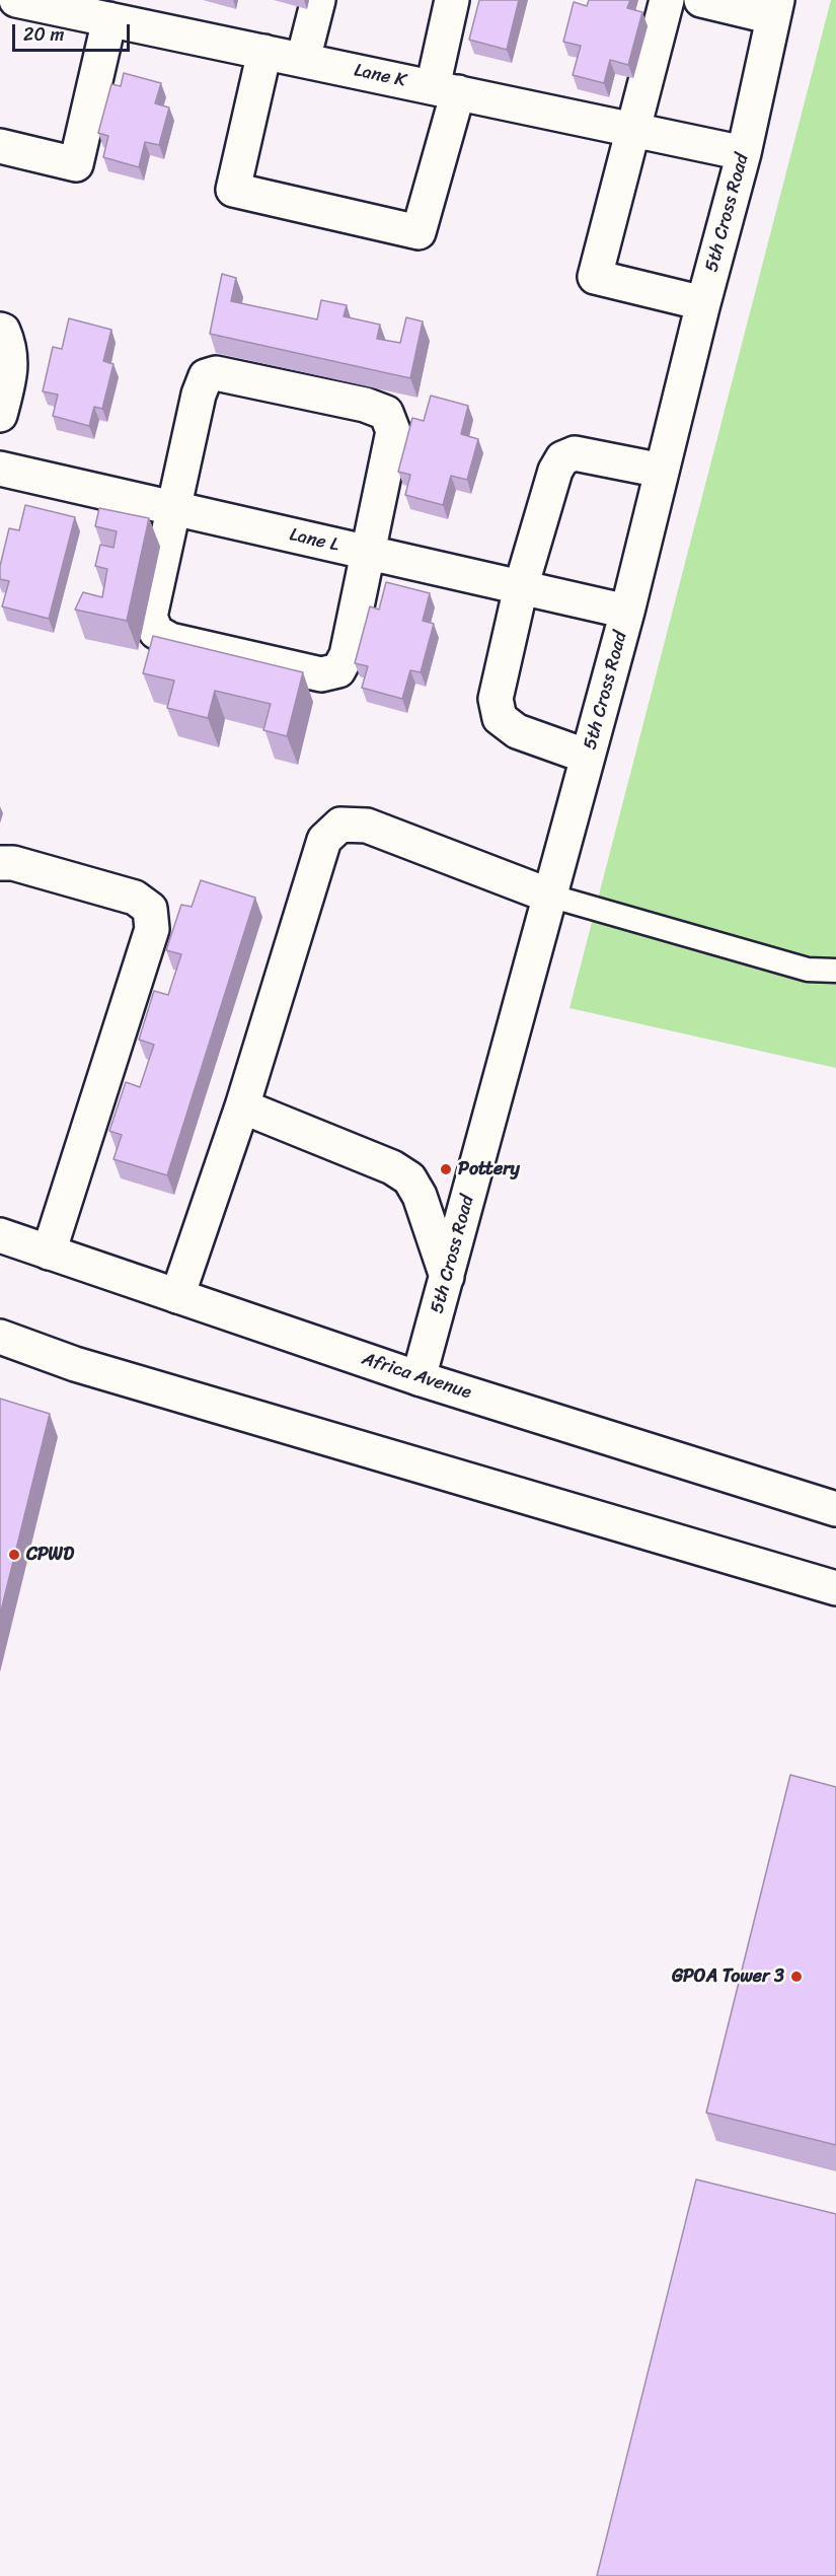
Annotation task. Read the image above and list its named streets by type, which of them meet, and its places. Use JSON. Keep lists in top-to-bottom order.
{
  "streets": {
    "street": [
      "Lane K",
      "5th Cross Road",
      "Lane L",
      "Africa Avenue"
    ]
  },
  "crossings": [
    ["Lane K", "5th Cross Road"],
    ["5th Cross Road", "Lane L"],
    ["5th Cross Road", "Africa Avenue"]
  ],
  "places": ["Pottery", "CPWD", "GPOA Tower 3"],
  "scale_bar": "20 m"
}
